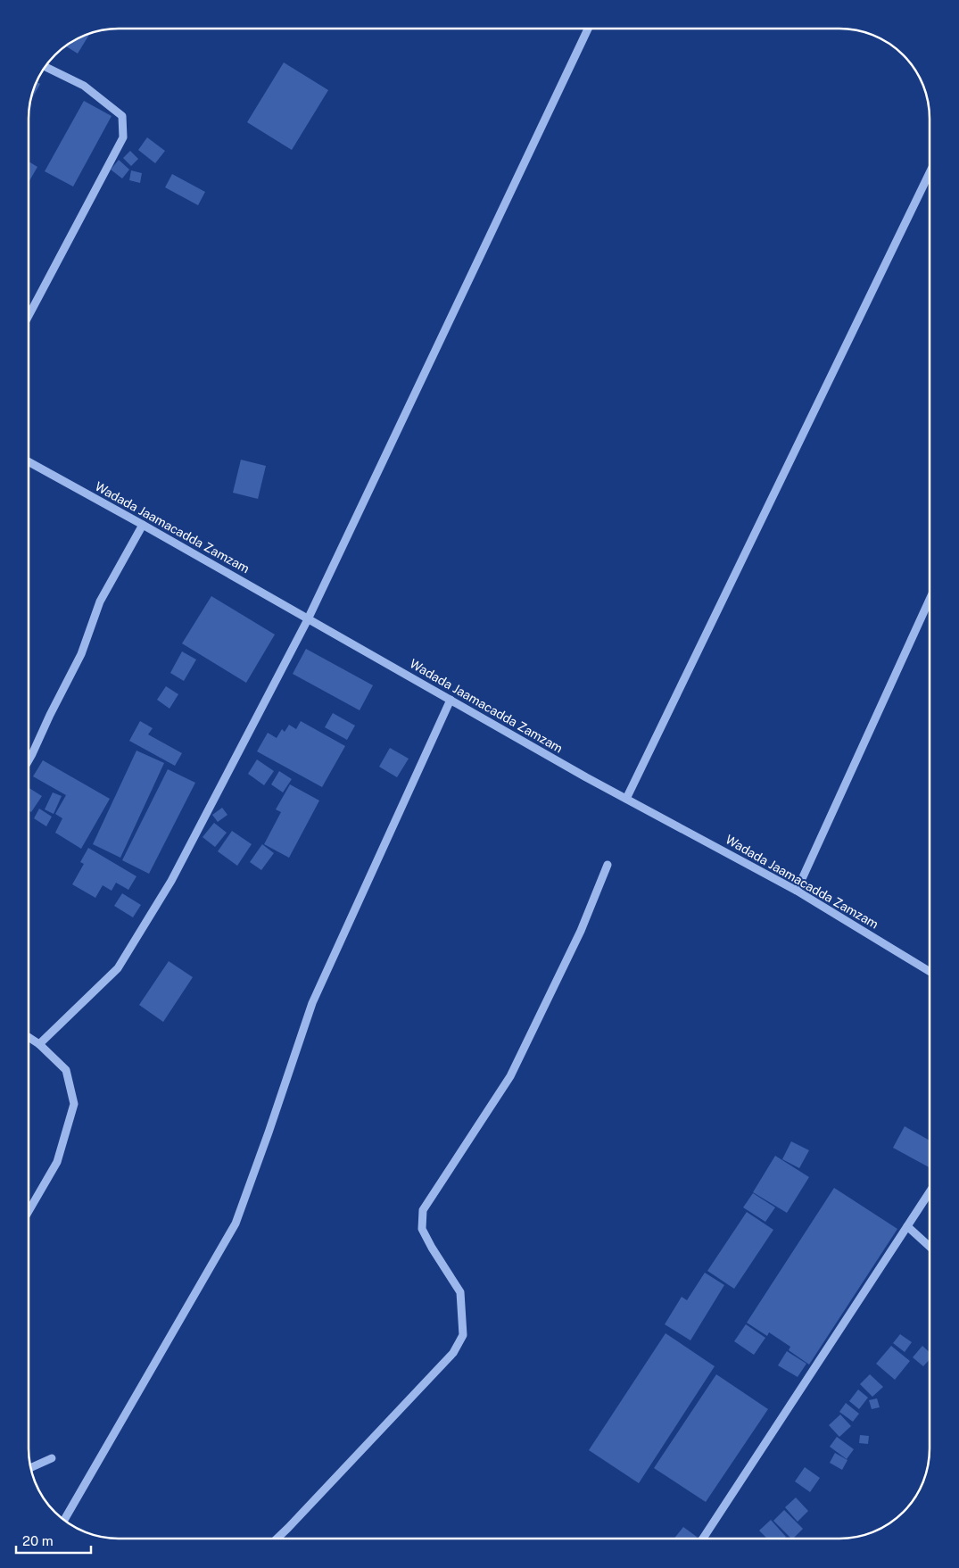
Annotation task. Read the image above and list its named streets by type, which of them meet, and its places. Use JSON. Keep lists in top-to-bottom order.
{
  "streets": {
    "street": ["Wadada Jaamacadda Zamzam"]
  },
  "scale_bar": "20 m"
}
